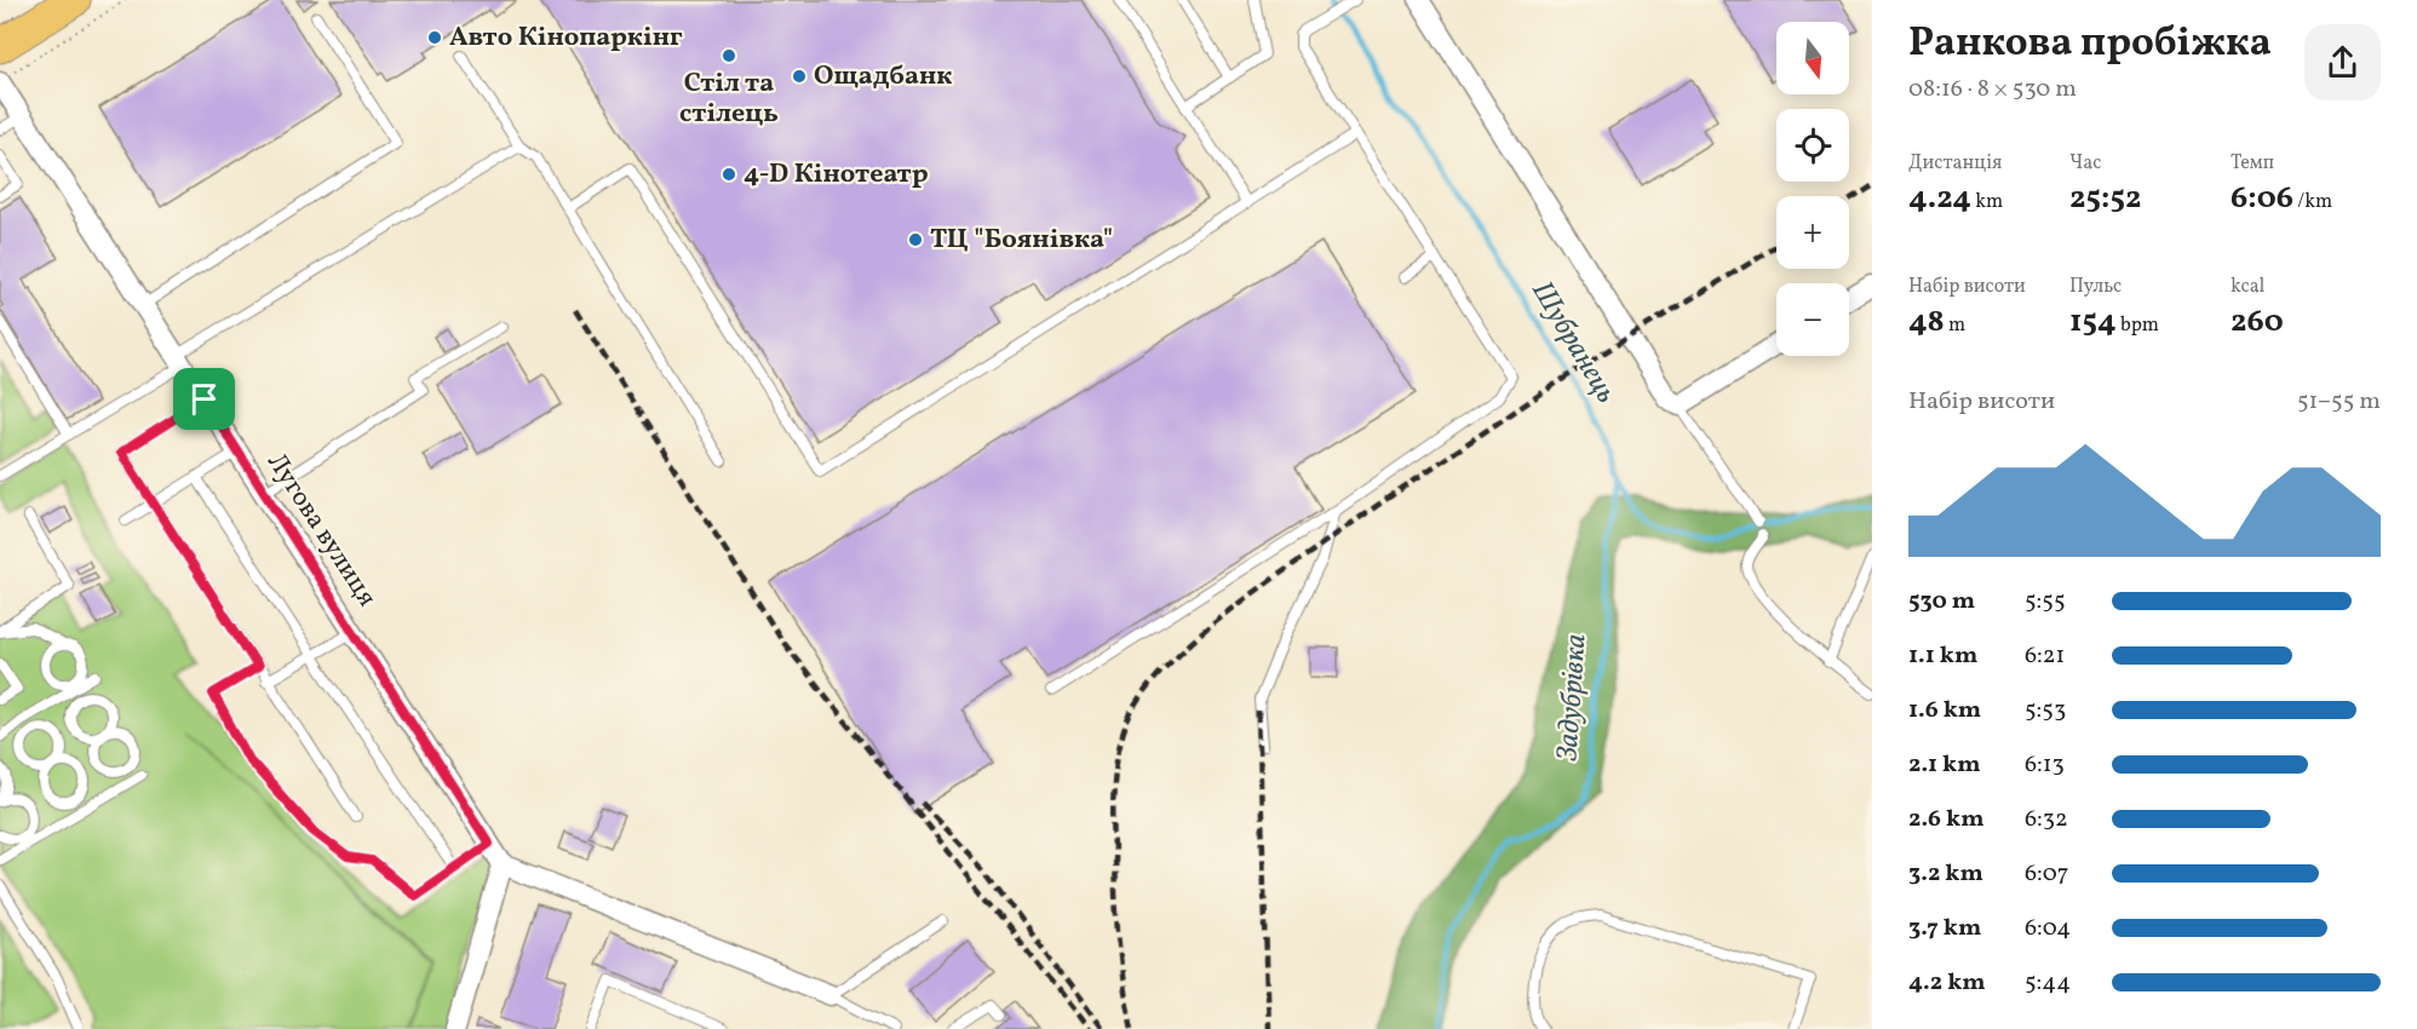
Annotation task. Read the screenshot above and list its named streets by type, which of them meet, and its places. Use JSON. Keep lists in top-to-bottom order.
{
  "streets": {
    "street": ["Лугова вулиця"]
  },
  "water": ["Шубранець", "Задубрівка"],
  "places": [
    "Авто Кінопаркінг",
    "Стіл та стілець",
    "Ощадбанк",
    "4-D Кінотеатр",
    "ТЦ \"Боянівка\""
  ],
  "north": "bottom",
  "page": {
    "heading": ["Ранкова пробіжка", "08:16 · 8 × 530 m"],
    "map_buttons": ["+", "−"],
    "stats": [
      ["Дистанція", "4.24 km"],
      ["Час", "25:52"],
      ["Темп", "6:06 /km"],
      ["Набір висоти", "48 m"],
      ["Пульс", "154 bpm"],
      ["kcal", "260"]
    ],
    "chart": ["Набір висоти", "51–55 m"],
    "list": [
      {
        "name": "530 m",
        "note": "5:55"
      },
      {
        "name": "1.1 km",
        "note": "6:21"
      },
      {
        "name": "1.6 km",
        "note": "5:53"
      },
      {
        "name": "2.1 km",
        "note": "6:13"
      },
      {
        "name": "2.6 km",
        "note": "6:32"
      },
      {
        "name": "3.2 km",
        "note": "6:07"
      },
      {
        "name": "3.7 km",
        "note": "6:04"
      },
      {
        "name": "4.2 km",
        "note": "5:44"
      }
    ]
  }
}
